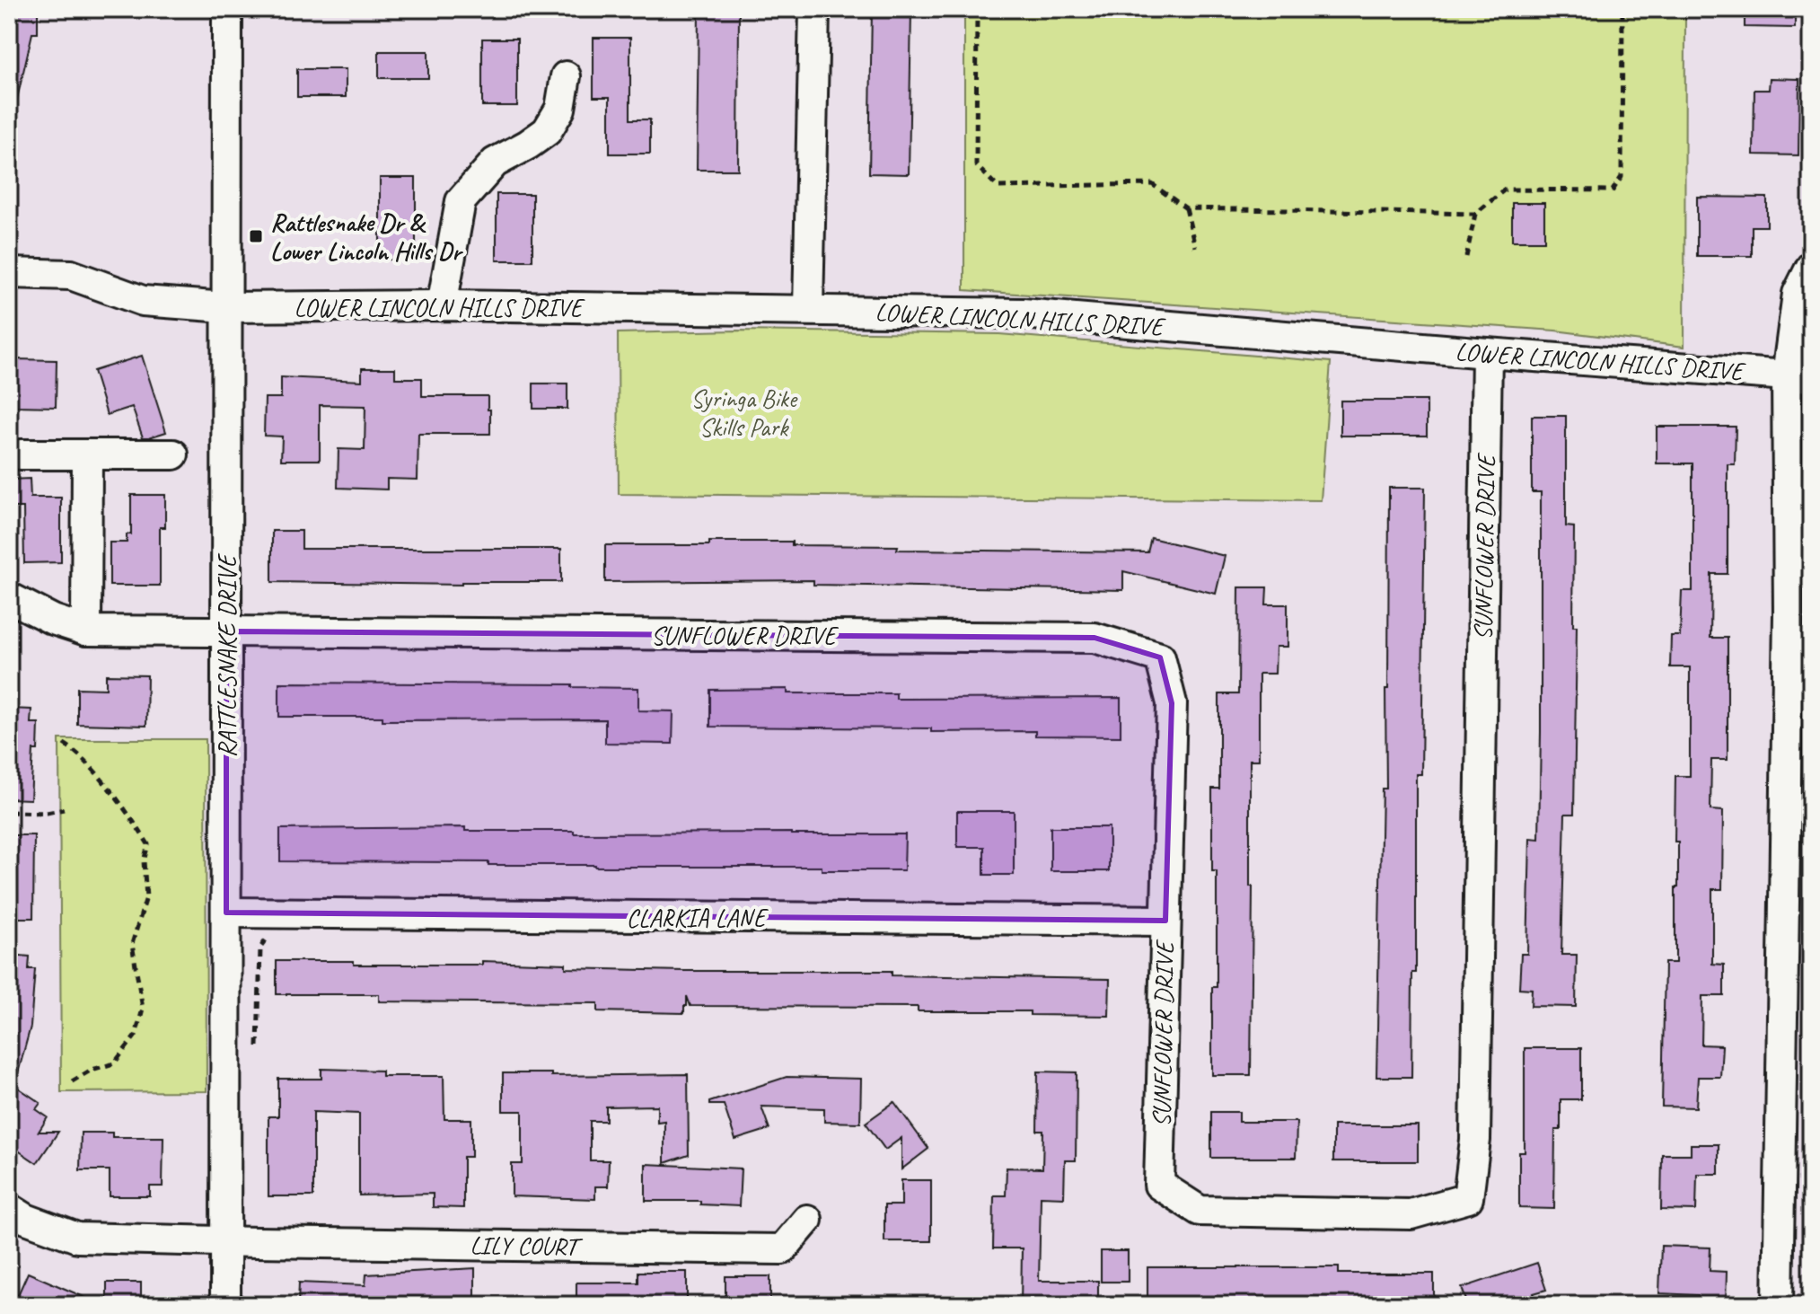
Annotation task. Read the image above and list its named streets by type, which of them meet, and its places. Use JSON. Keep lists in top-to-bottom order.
{
  "streets": {
    "street": [
      "LOWER LINCOLN HILLS DRIVE",
      "SUNFLOWER DRIVE",
      "RATTLESNAKE DRIVE",
      "CLARKIA LANE",
      "LILY COURT"
    ]
  },
  "crossings": [
    ["LOWER LINCOLN HILLS DRIVE", "SUNFLOWER DRIVE"],
    ["LOWER LINCOLN HILLS DRIVE", "RATTLESNAKE DRIVE"],
    ["SUNFLOWER DRIVE", "RATTLESNAKE DRIVE"],
    ["SUNFLOWER DRIVE", "CLARKIA LANE"],
    ["RATTLESNAKE DRIVE", "CLARKIA LANE"],
    ["RATTLESNAKE DRIVE", "LILY COURT"]
  ],
  "parks": ["Syringa Bike Skills Park"],
  "places": {
    "transit": ["Rattlesnake Dr & Lower Lincoln Hills Dr"]
  }
}
